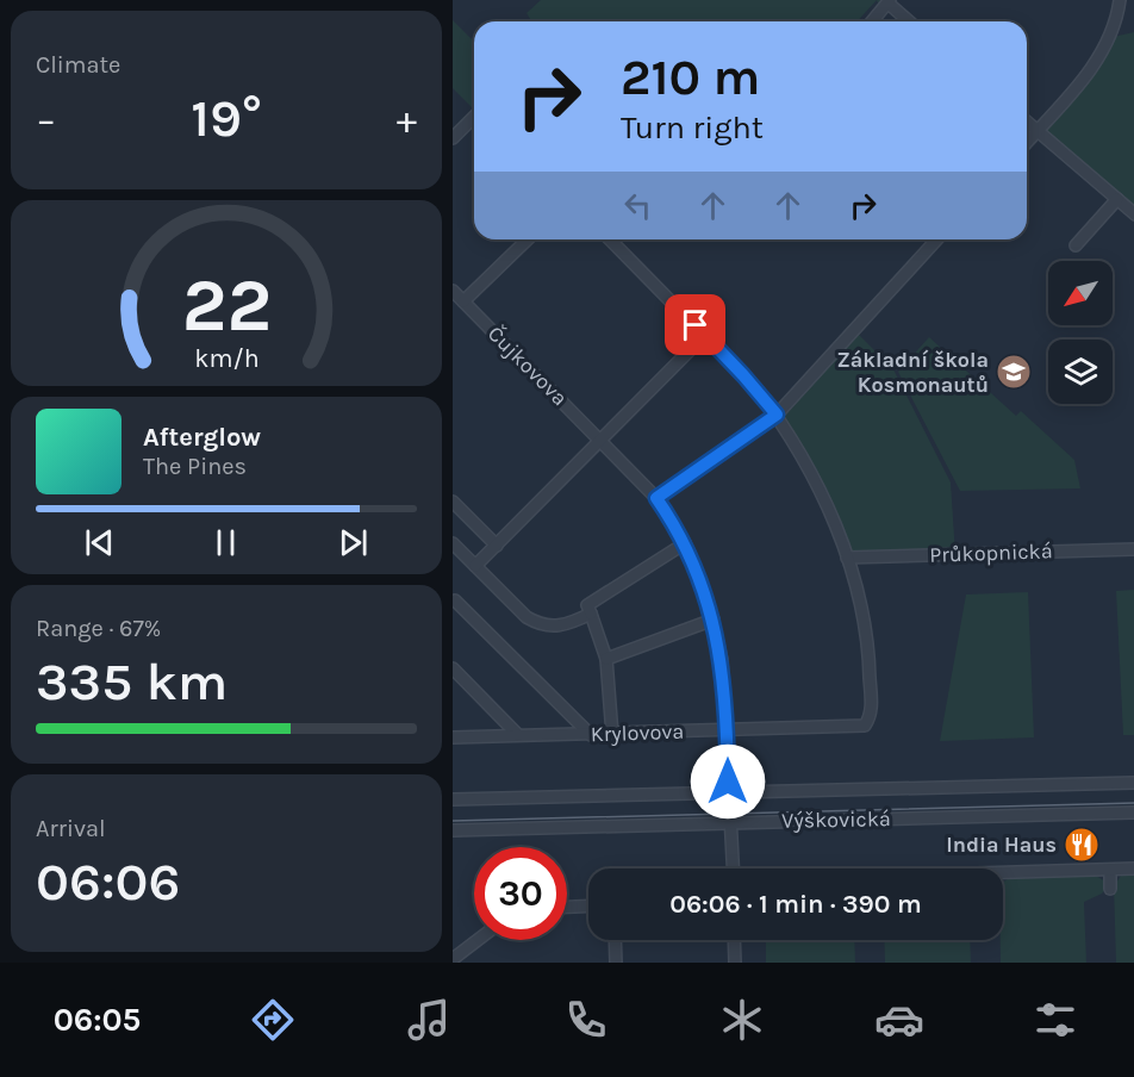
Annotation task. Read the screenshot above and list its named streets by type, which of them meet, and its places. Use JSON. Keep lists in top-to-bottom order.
{
  "streets": {
    "street": [
      "Čujkovova",
      "Průkopnická",
      "Krylovova",
      "Výškovická"
    ]
  },
  "crossings": [
    ["Čujkovova", "Krylovova"],
    ["Čujkovova", "Výškovická"],
    ["Průkopnická", "Krylovova"]
  ],
  "places": {
    "school or university": ["Základní škola Kosmonautů"],
    "restaurant": ["India Haus"]
  },
  "north": "bottom left",
  "page": {
    "tile": [
      "Climate",
      ["Range · 67%", "335 km"],
      ["Arrival", "06:06"]
    ],
    "turn": ["210 m", "Turn right"],
    "heat": ["−", "19°", "+"],
    "song": ["Afterglow", "The Pines"],
    "limit": "30",
    "trip": "06:06 · 1 min · 390 m",
    "tabs": "06:05",
    "gauge": ["22", "km/h"]
  }
}
